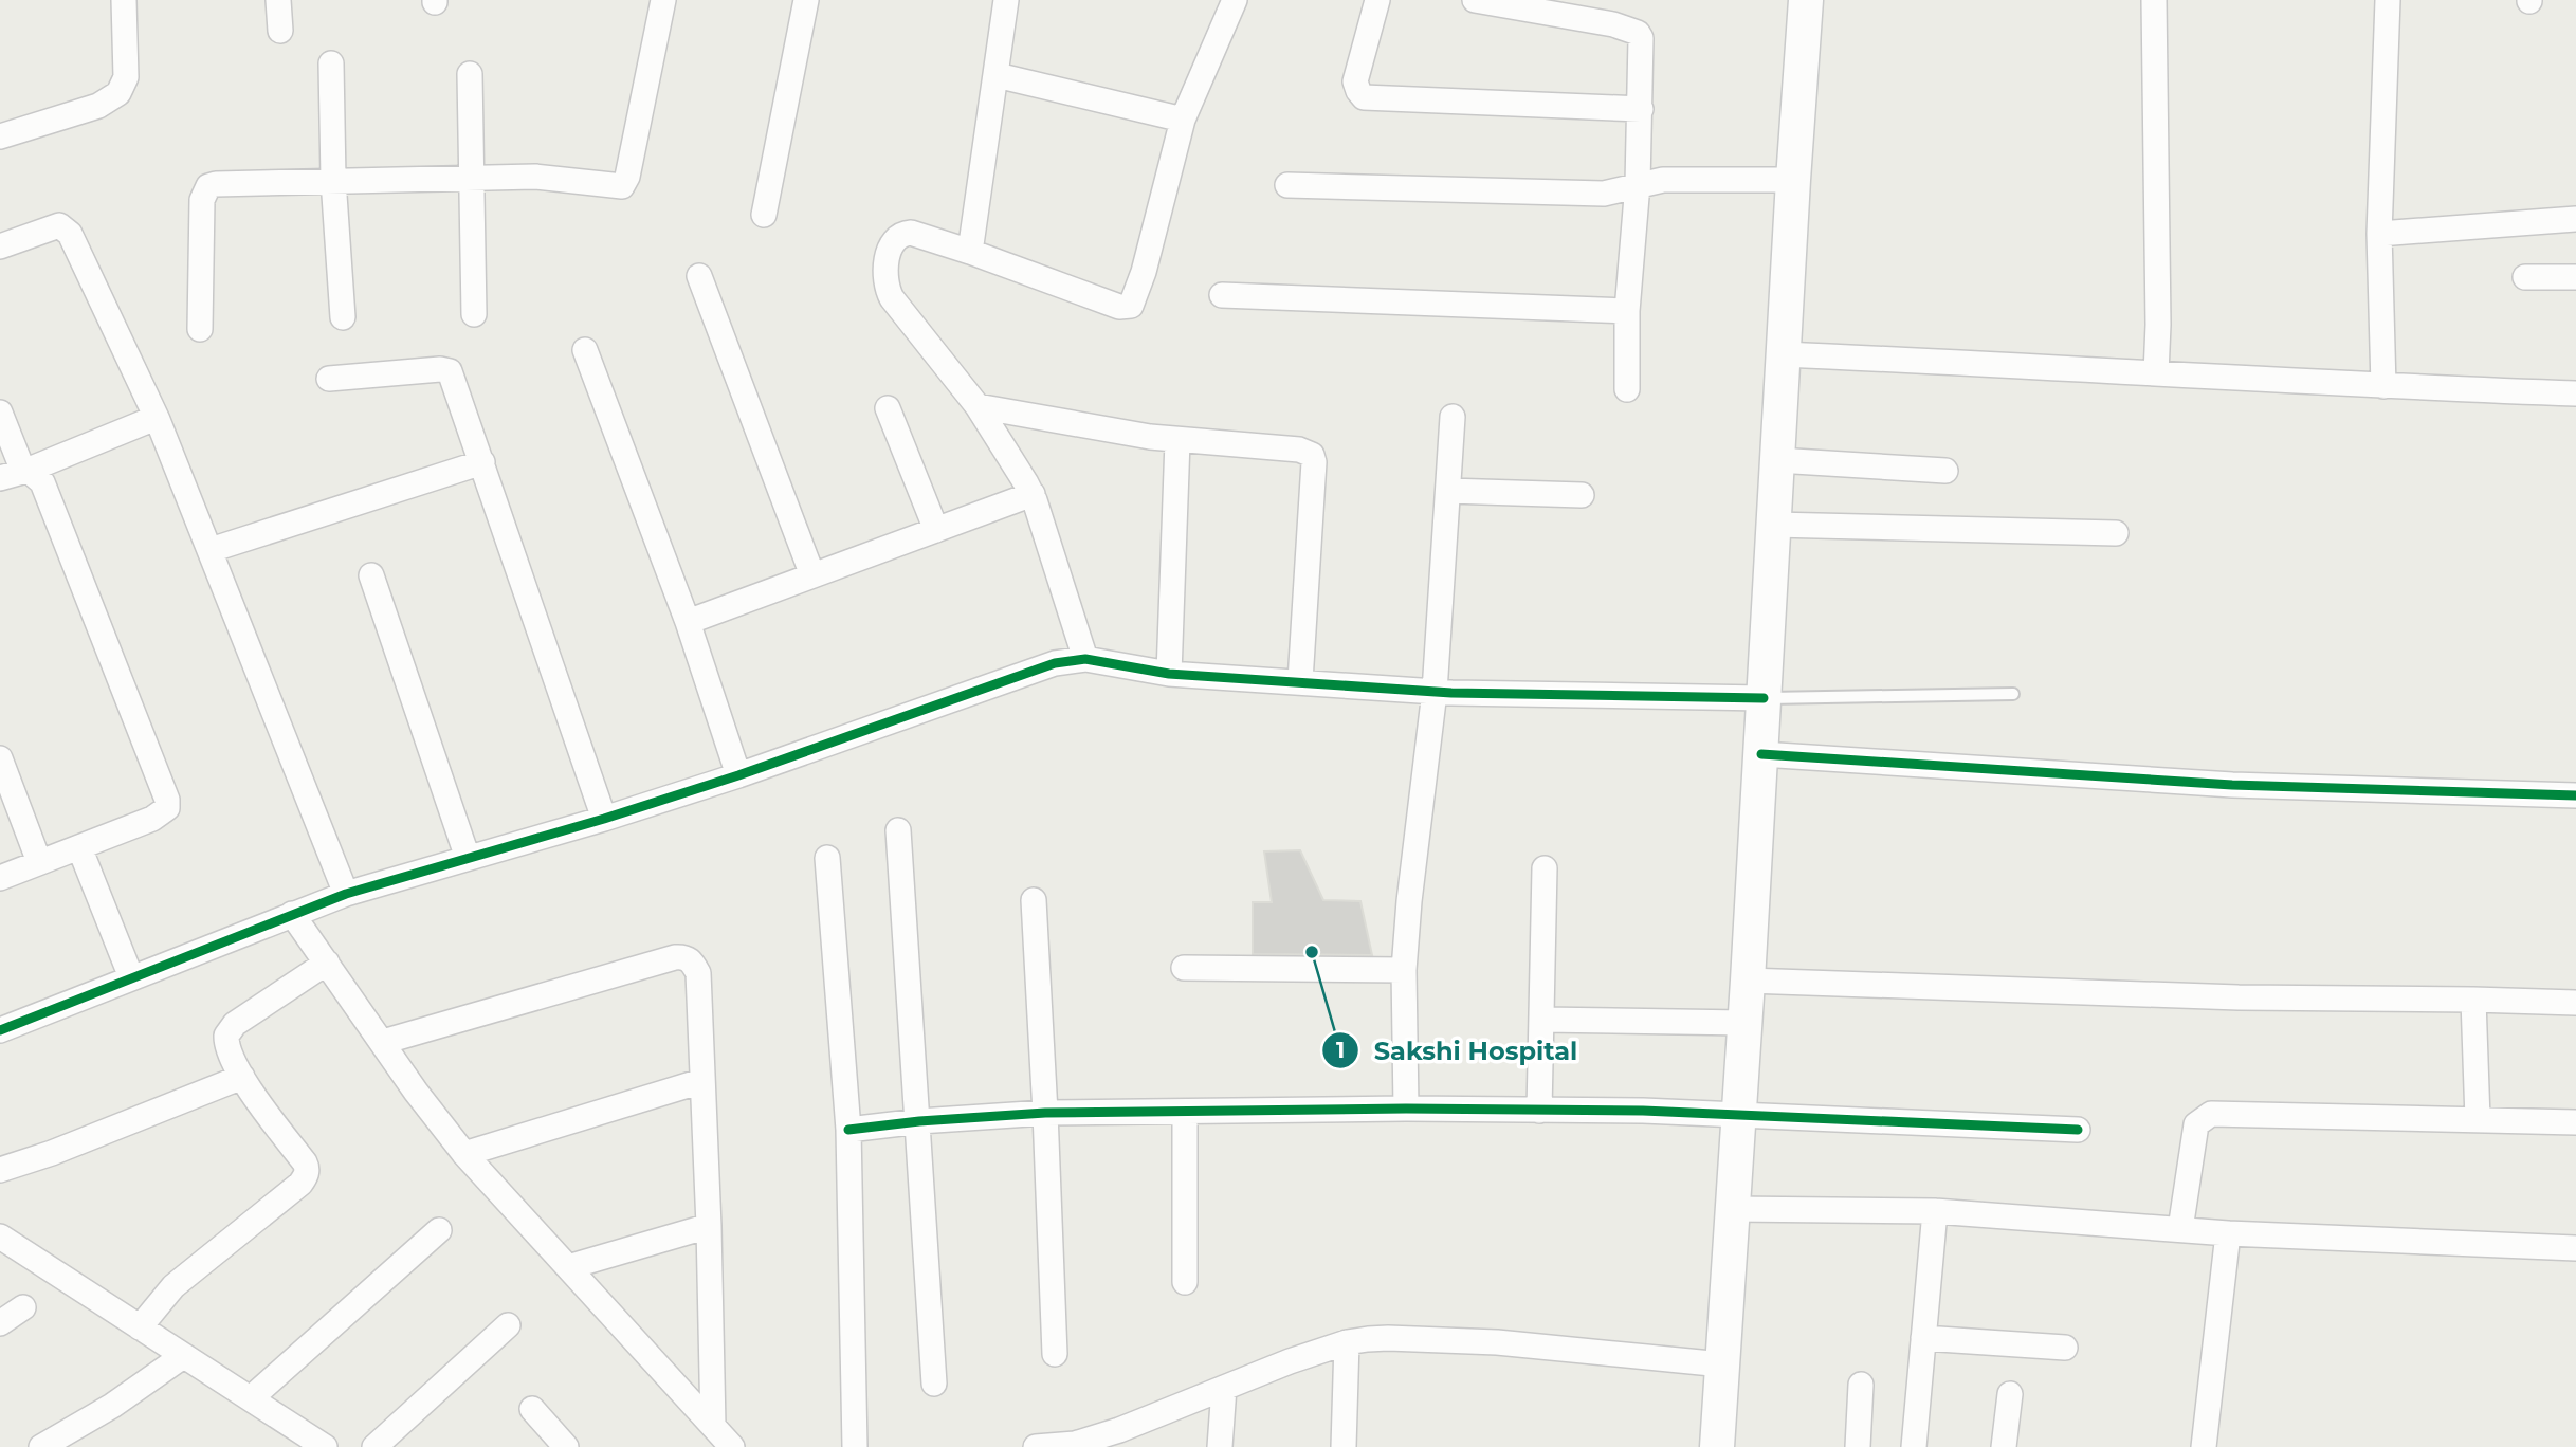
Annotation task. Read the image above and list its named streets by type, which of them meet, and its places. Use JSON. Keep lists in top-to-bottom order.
{
  "places": ["Sakshi Hospital"]
}
